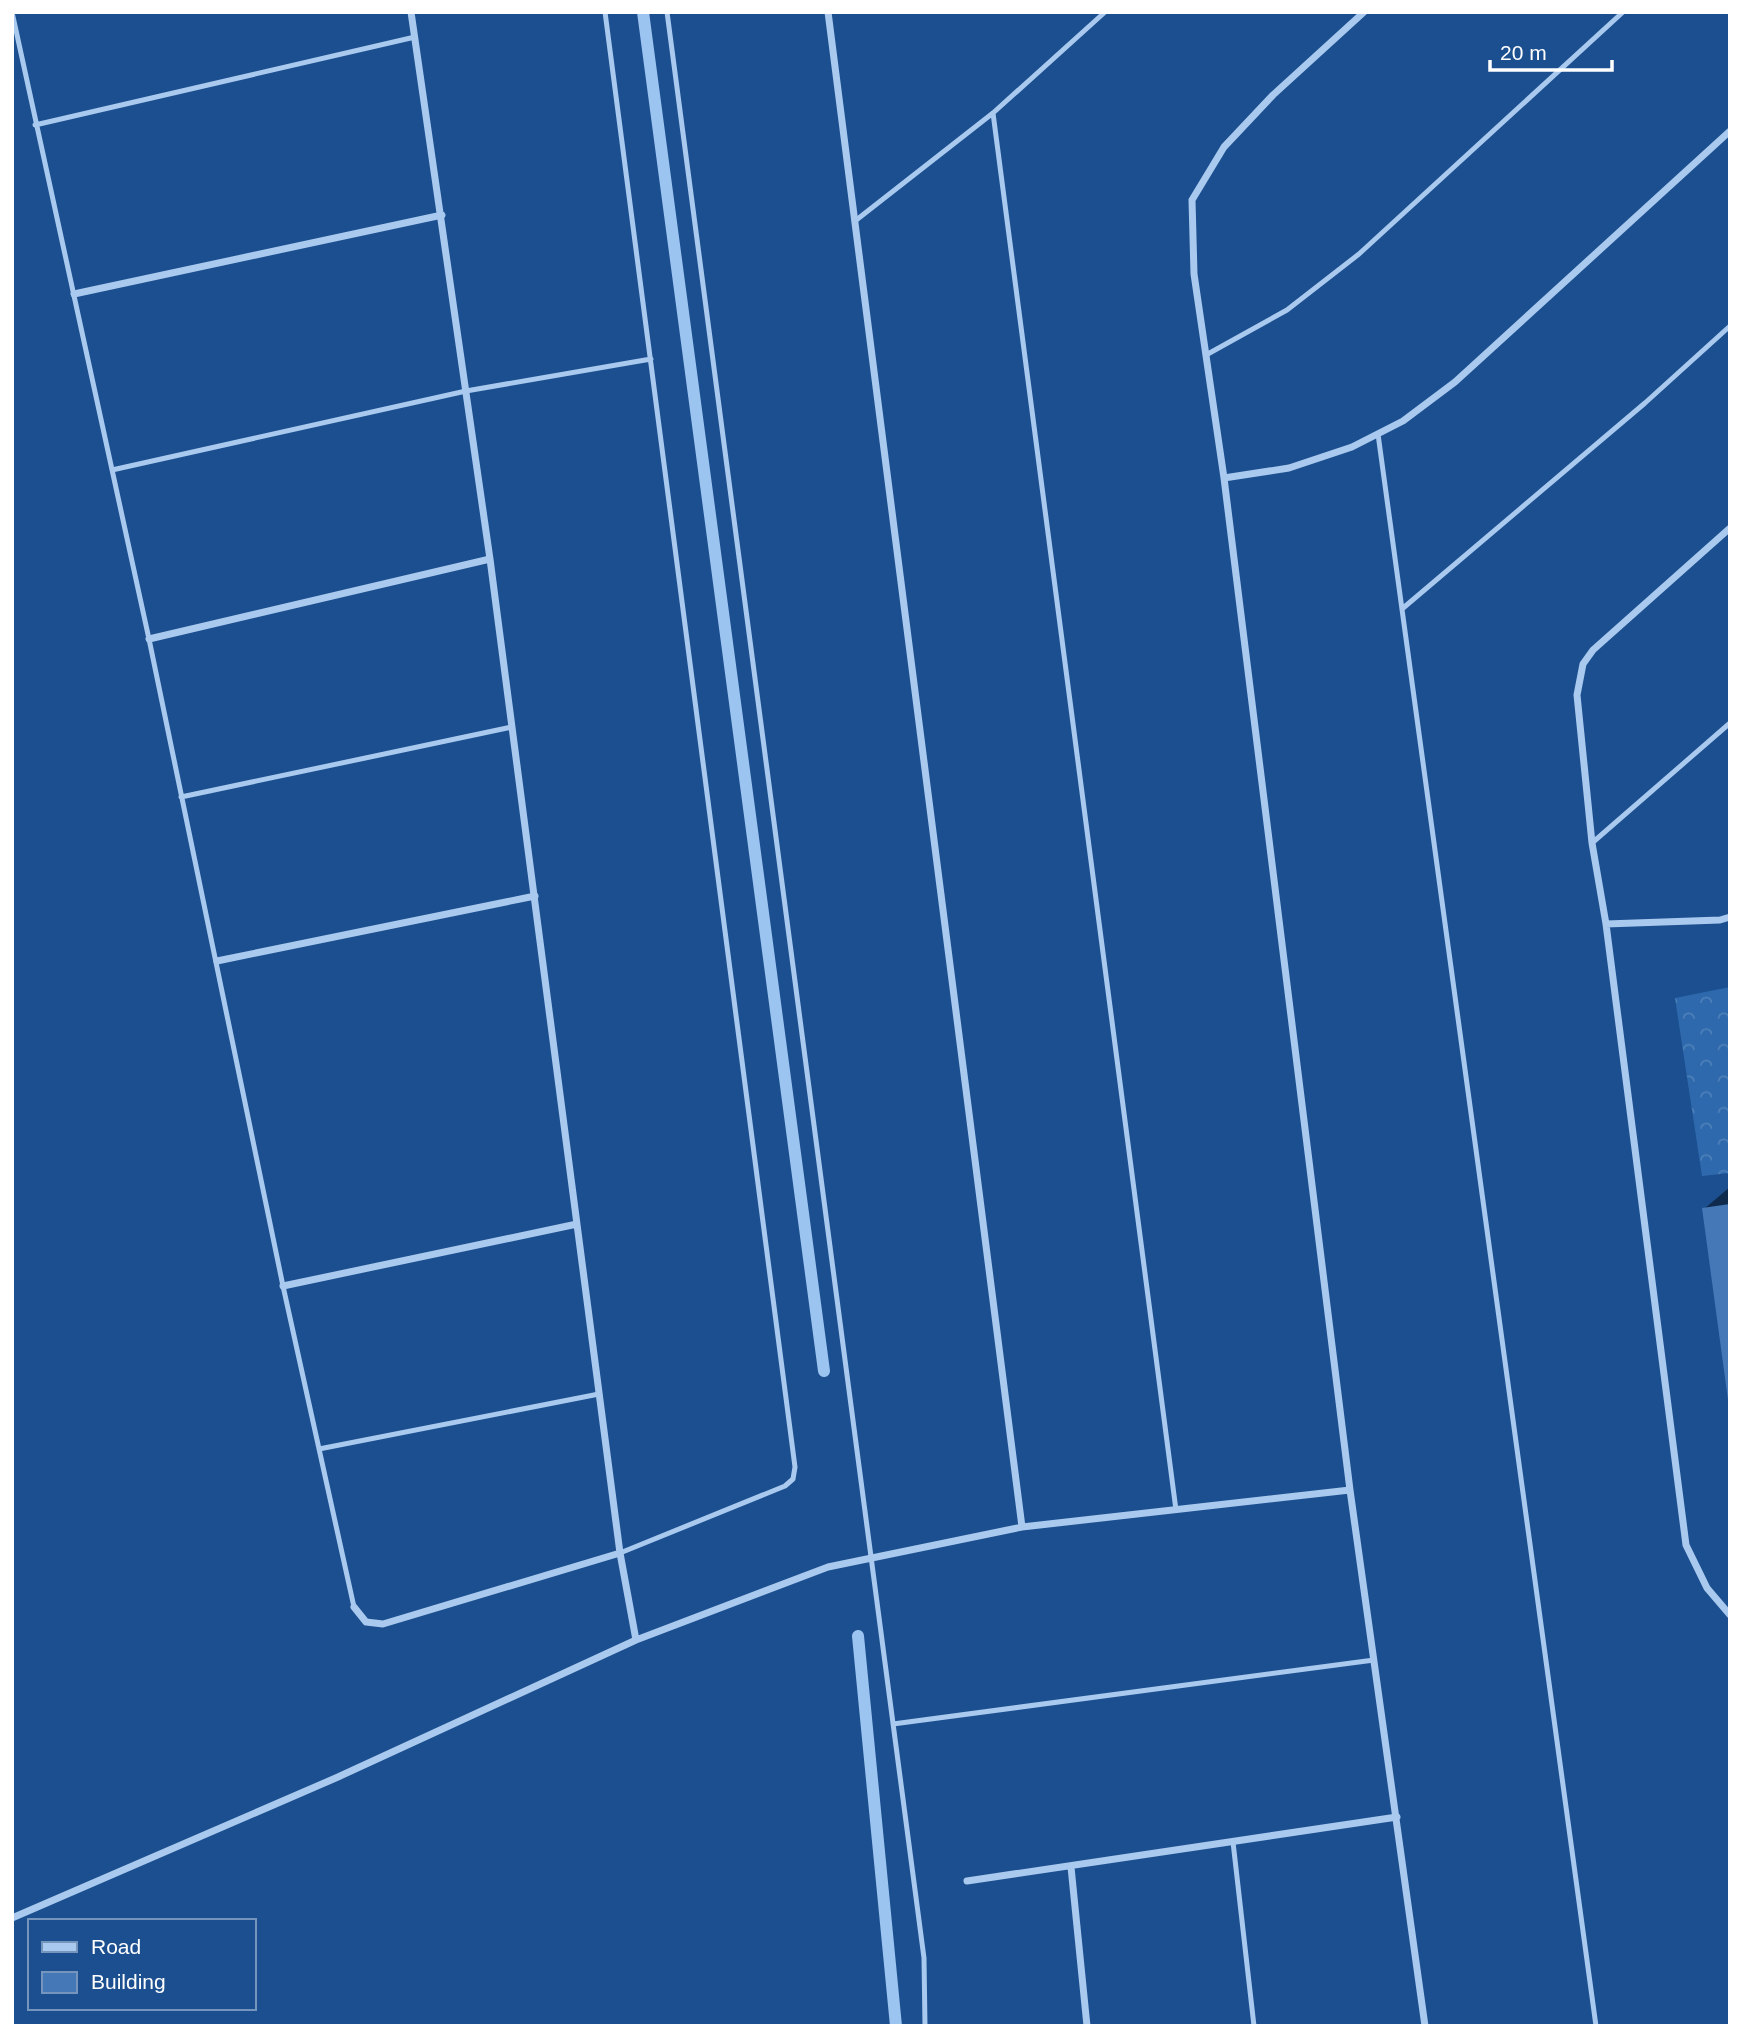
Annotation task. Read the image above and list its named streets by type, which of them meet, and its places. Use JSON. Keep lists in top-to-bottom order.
{
  "legend": ["Road", "Building"],
  "scale_bar": "20 m"
}
